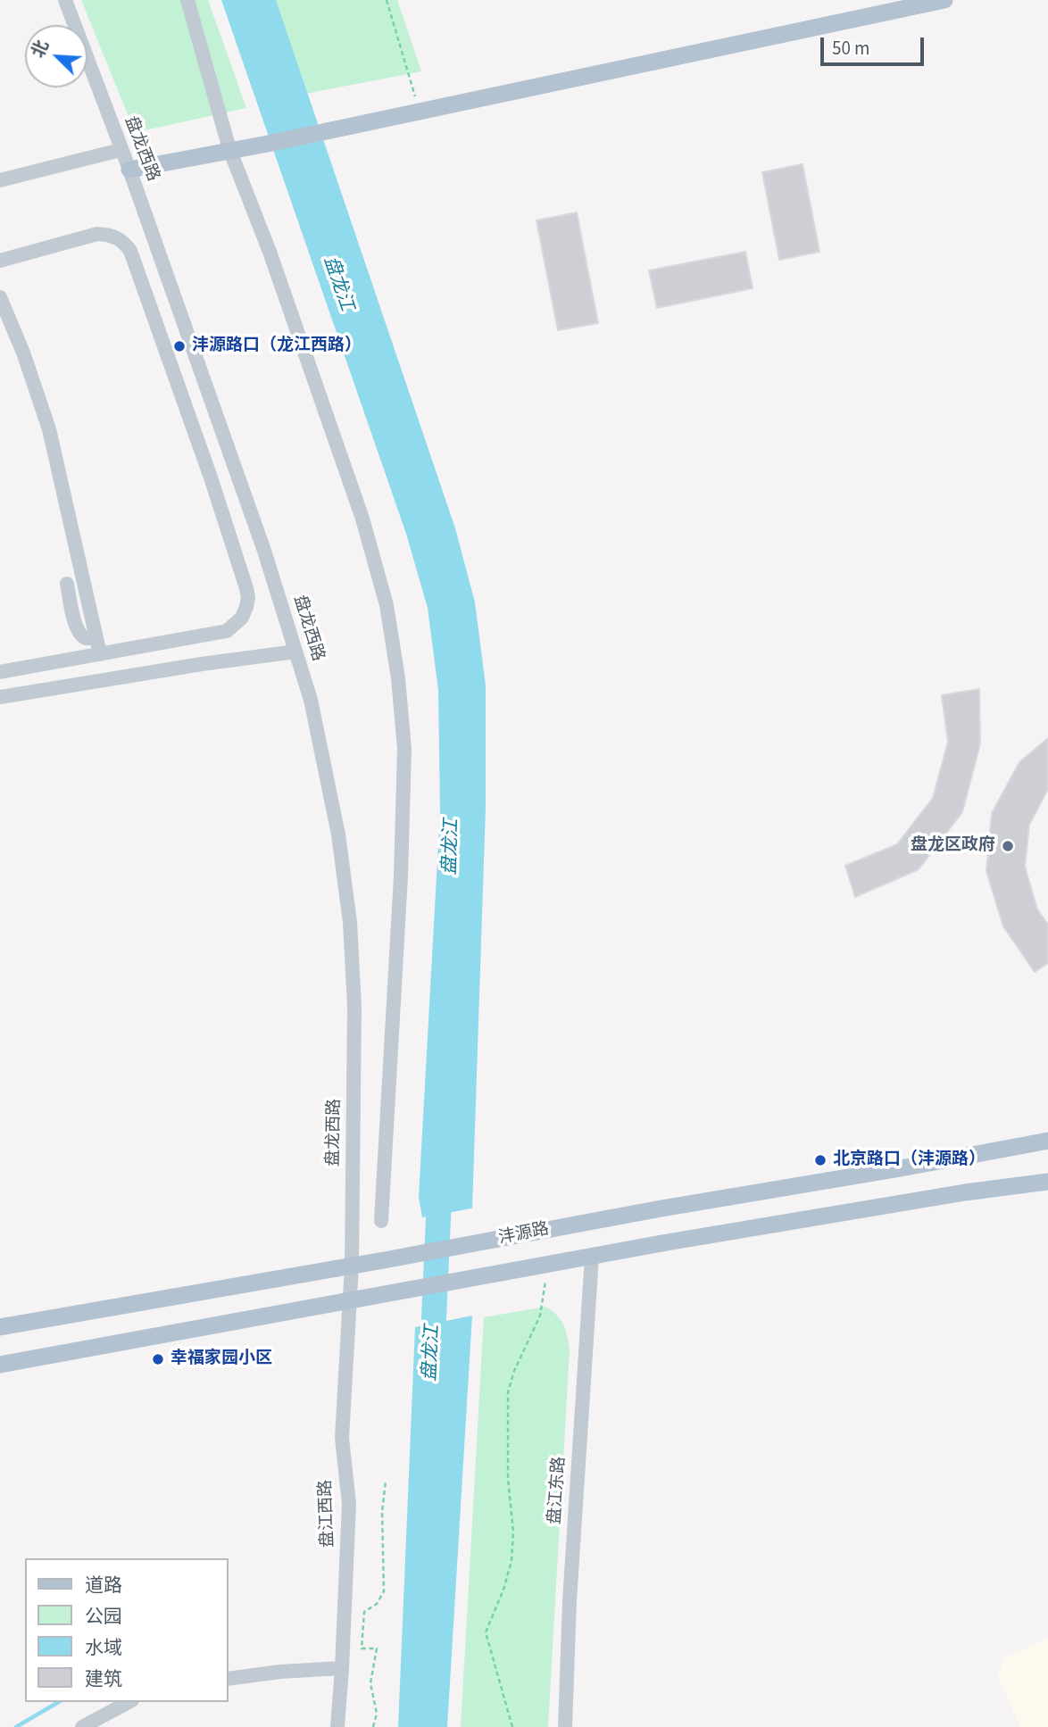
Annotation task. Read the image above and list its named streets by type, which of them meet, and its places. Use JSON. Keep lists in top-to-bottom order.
{
  "streets": {
    "main road": ["沣源路"],
    "street": ["盘龙西路", "盘江东路", "盘江西路"]
  },
  "crossings": [
    ["盘龙西路", "沣源路"],
    ["盘龙西路", "盘江西路"],
    ["沣源路", "盘江东路"],
    ["沣源路", "盘江西路"]
  ],
  "water": ["盘龙江"],
  "places": [
    "沣源路口（龙江西路）",
    "盘龙区政府",
    "北京路口（沣源路）",
    "幸福家园小区"
  ],
  "legend": [
    "道路",
    "公园",
    "水域",
    "建筑"
  ],
  "scale_bar": "50 m",
  "north": "top left"
}
